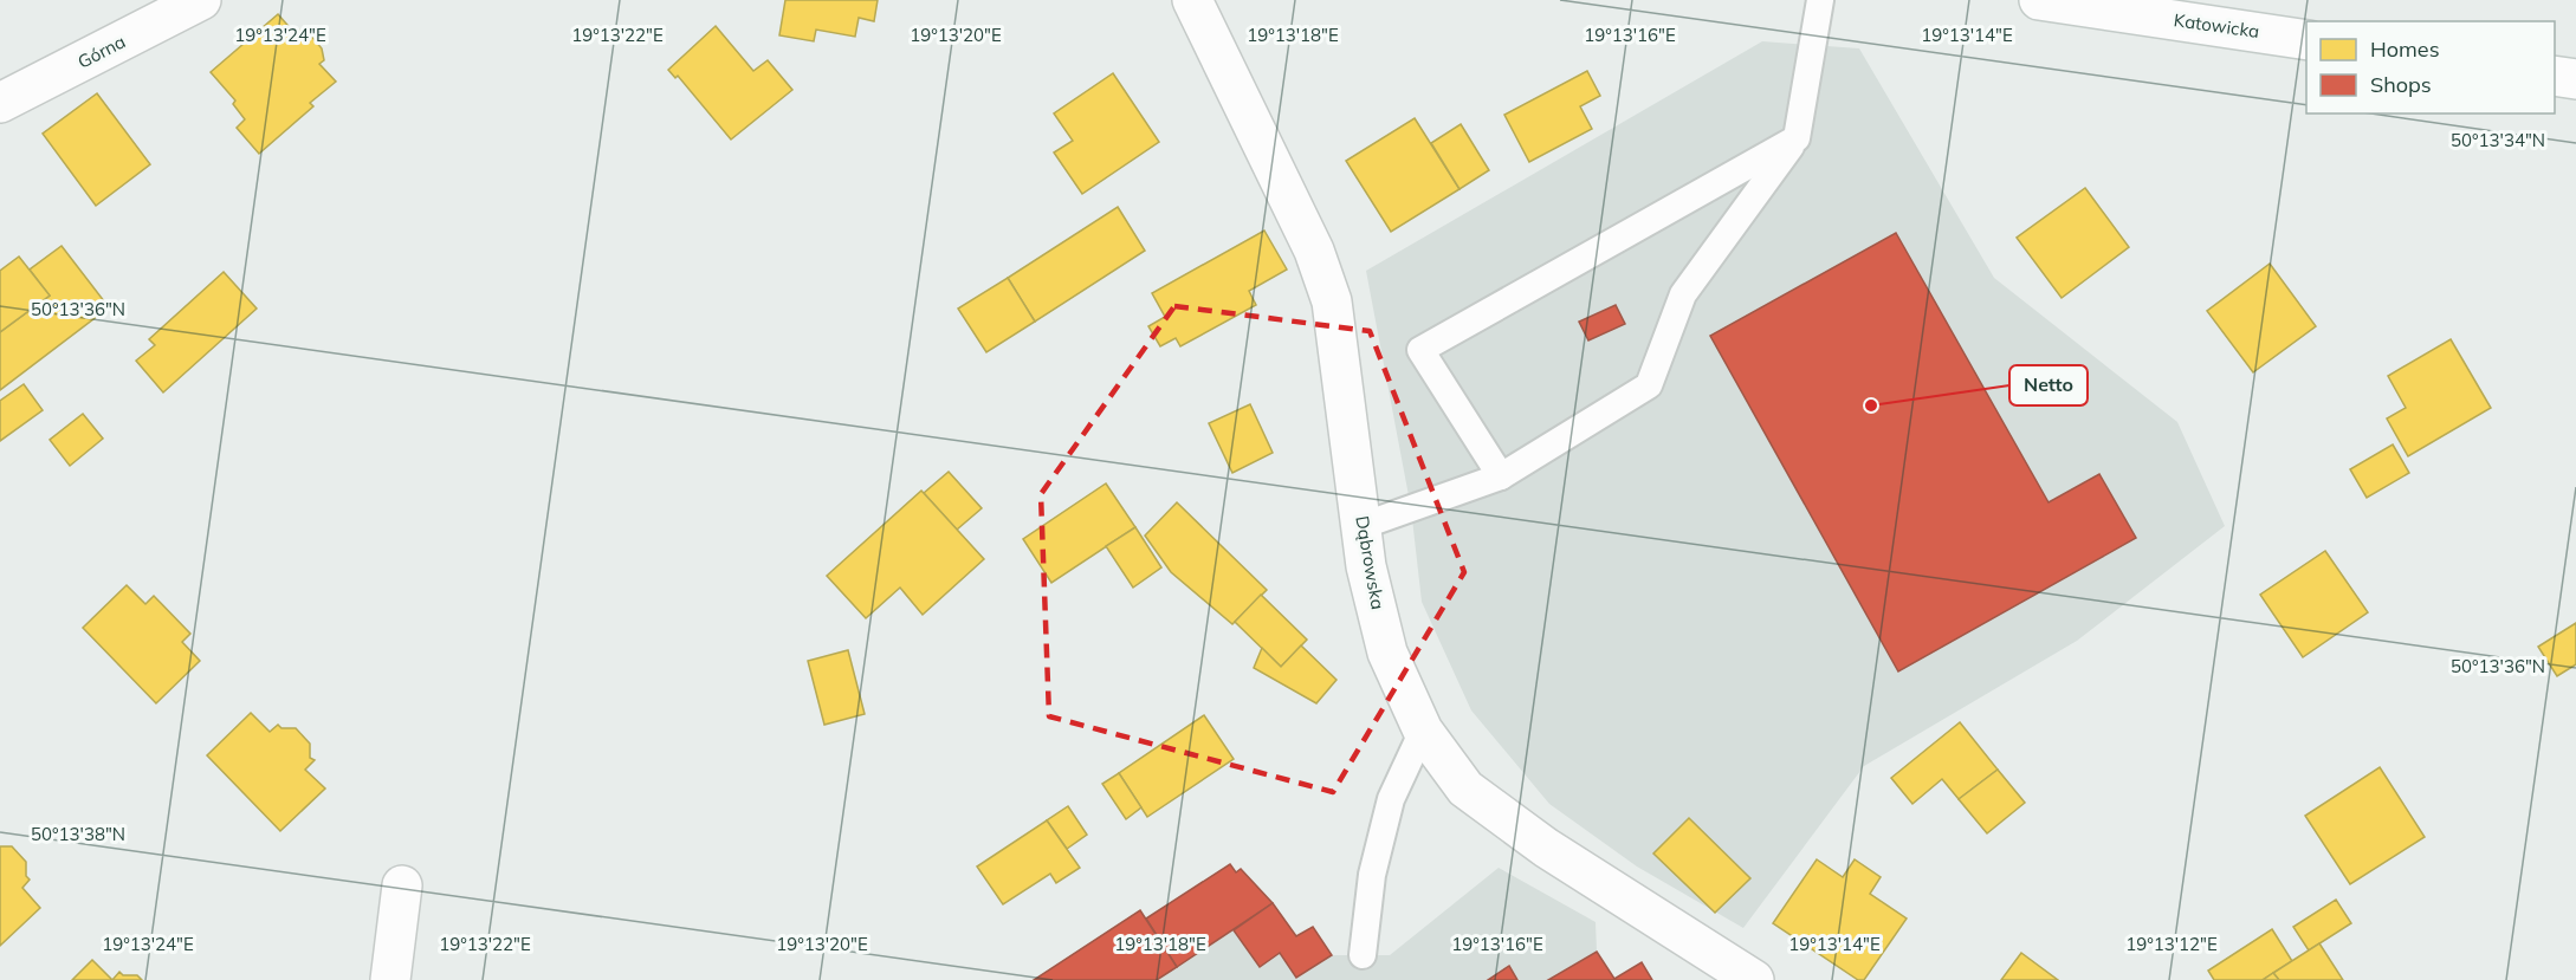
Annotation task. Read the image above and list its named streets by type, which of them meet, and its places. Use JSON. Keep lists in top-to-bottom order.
{
  "streets": {
    "street": ["Katowicka", "Górna", "Dąbrowska"]
  },
  "places": ["Netto"],
  "legend": ["Homes", "Shops"],
  "coordinates": [
    "19°13'24\"E",
    "19°13'22\"E",
    "19°13'20\"E",
    "19°13'18\"E",
    "19°13'16\"E",
    "19°13'14\"E",
    "50°13'34\"N",
    "50°13'36\"N",
    "50°13'38\"N",
    "19°13'12\"E"
  ]
}
